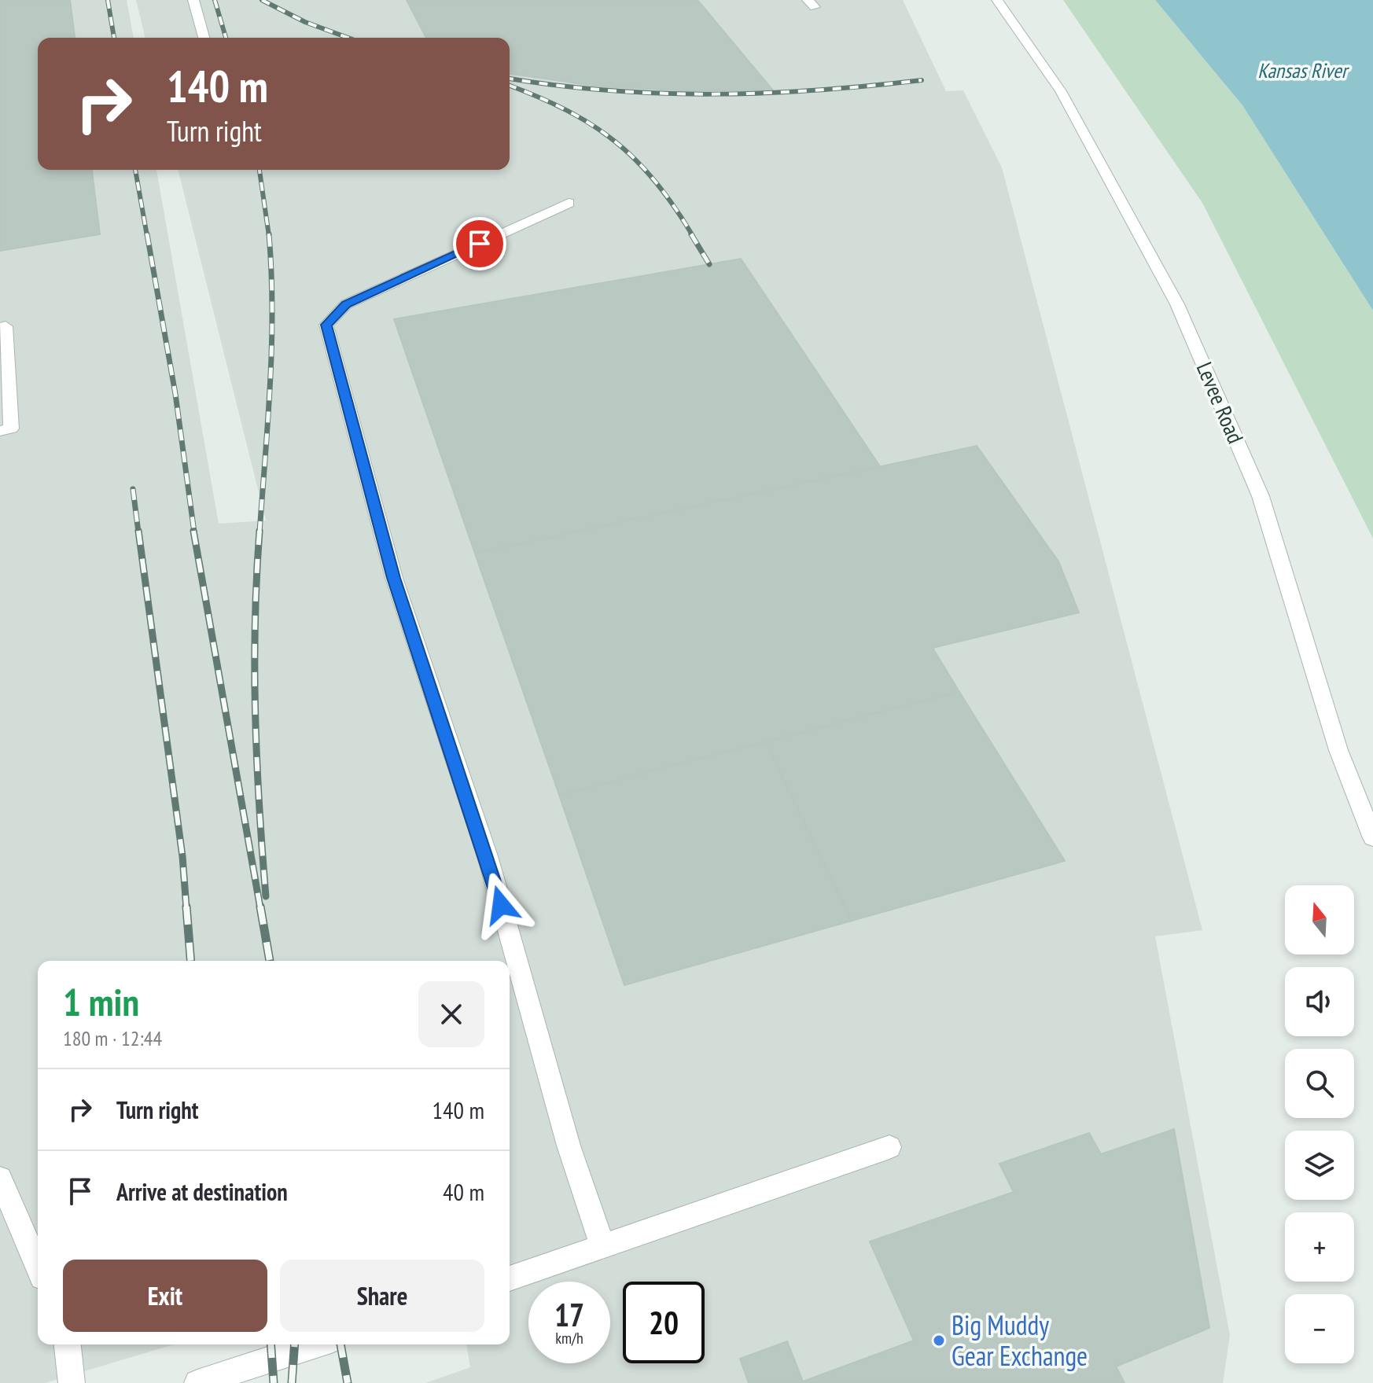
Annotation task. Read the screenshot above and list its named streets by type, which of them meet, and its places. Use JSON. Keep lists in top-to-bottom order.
{
  "streets": {
    "street": ["Levee Road"]
  },
  "water": ["Kansas River"],
  "places": ["Big Muddy Gear Exchange"],
  "north": "top",
  "page": {
    "turn": ["140 m", "Turn right"],
    "map_buttons": ["+", "−"],
    "heading": ["1 min", "180 m · 12:44"],
    "list": [
      {
        "name": "Turn right",
        "value": "140 m"
      },
      {
        "name": "Arrive at destination",
        "value": "40 m"
      }
    ],
    "buttons": ["Exit", "Share"],
    "speed": "17 km/h",
    "limit": "20"
  }
}
